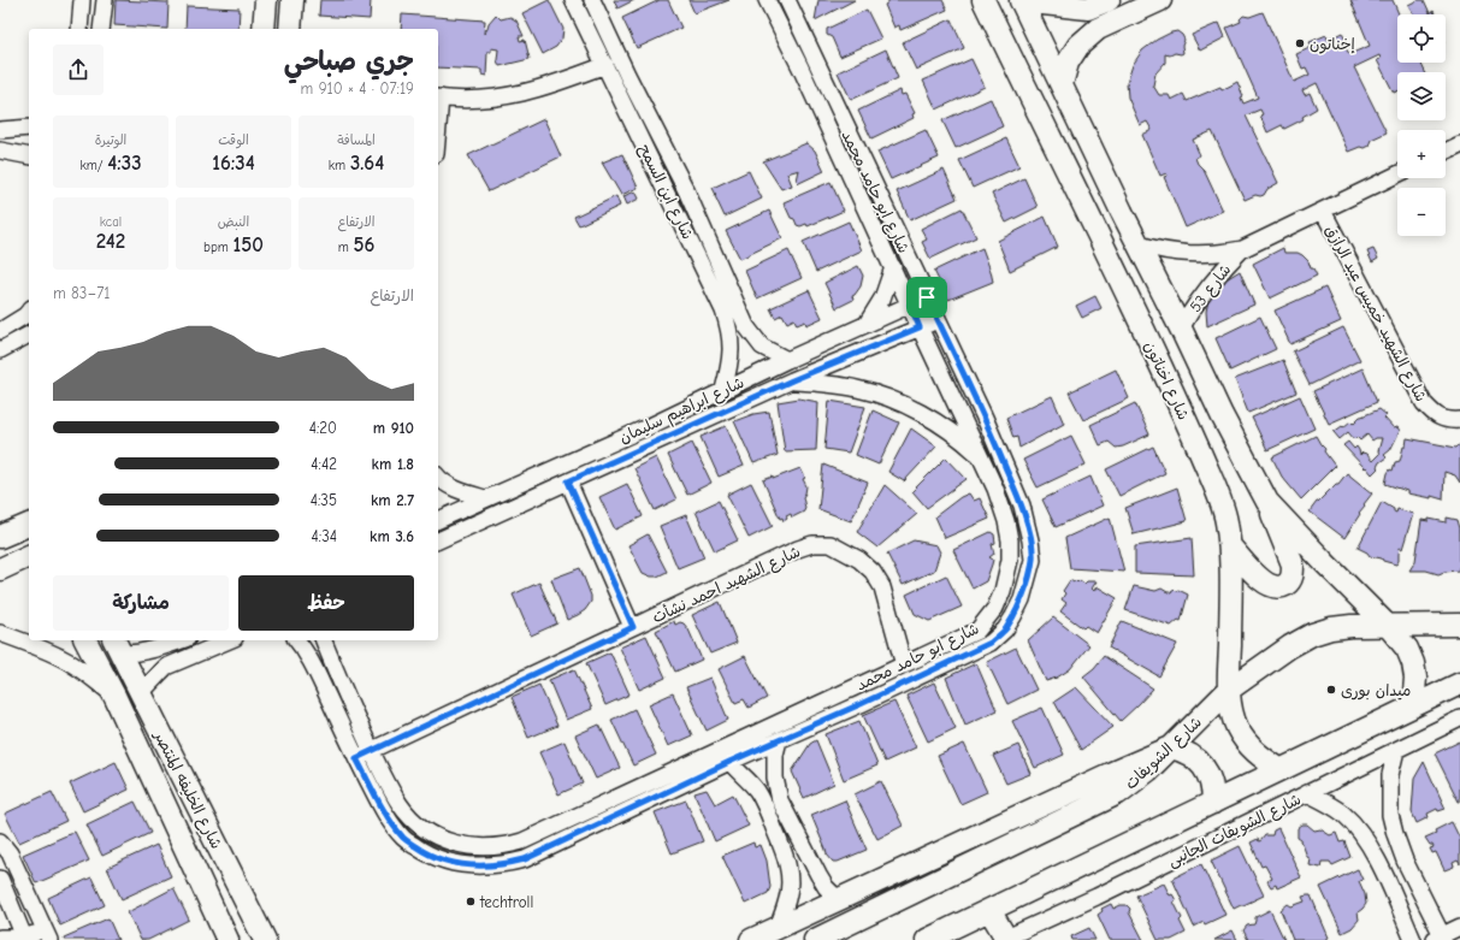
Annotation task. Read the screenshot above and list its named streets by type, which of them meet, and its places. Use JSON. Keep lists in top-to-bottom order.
{
  "streets": {
    "main road": ["شارع اخناتون", "شارع الشويفات", "شارع الخليفه المنتصر"],
    "street": [
      "شارع ابن السمح",
      "شارع ابو حامد محمد",
      "شارع 53",
      "شارع الشهيد خميس عبد الرازق",
      "شارع ابراهيم سليمان",
      "شارع الشهيد احمد نشأت",
      "شارع الشويفات الجانبى"
    ]
  },
  "crossings": [
    ["شارع ابن السمح", "شارع ابراهيم سليمان"],
    ["شارع ابو حامد محمد", "شارع ابراهيم سليمان"],
    ["شارع ابو حامد محمد", "شارع الشهيد احمد نشأت"],
    ["شارع 53", "شارع الشهيد خميس عبد الرازق"],
    ["شارع اخناتون", "شارع الشويفات"]
  ],
  "places": ["إخناتون", "ميدان بورى", "techtroll"],
  "page": {
    "map_buttons": ["+", "−"],
    "heading": ["جري صباحي", "07:19 · 4 × 910 m"],
    "stats": [
      ["المسافة", "3.64 km"],
      ["الوقت", "16:34"],
      ["الوتيرة", "4:33 /km"],
      ["الارتفاع", "56 m"],
      ["النبض", "150 bpm"],
      ["kcal", "242"]
    ],
    "chart": ["الارتفاع", "71–83 m"],
    "list": [
      {
        "name": "910 m",
        "note": "4:20"
      },
      {
        "name": "1.8 km",
        "note": "4:42"
      },
      {
        "name": "2.7 km",
        "note": "4:35"
      },
      {
        "name": "3.6 km",
        "note": "4:34"
      }
    ],
    "buttons": ["حفظ", "مشاركة"]
  }
}
